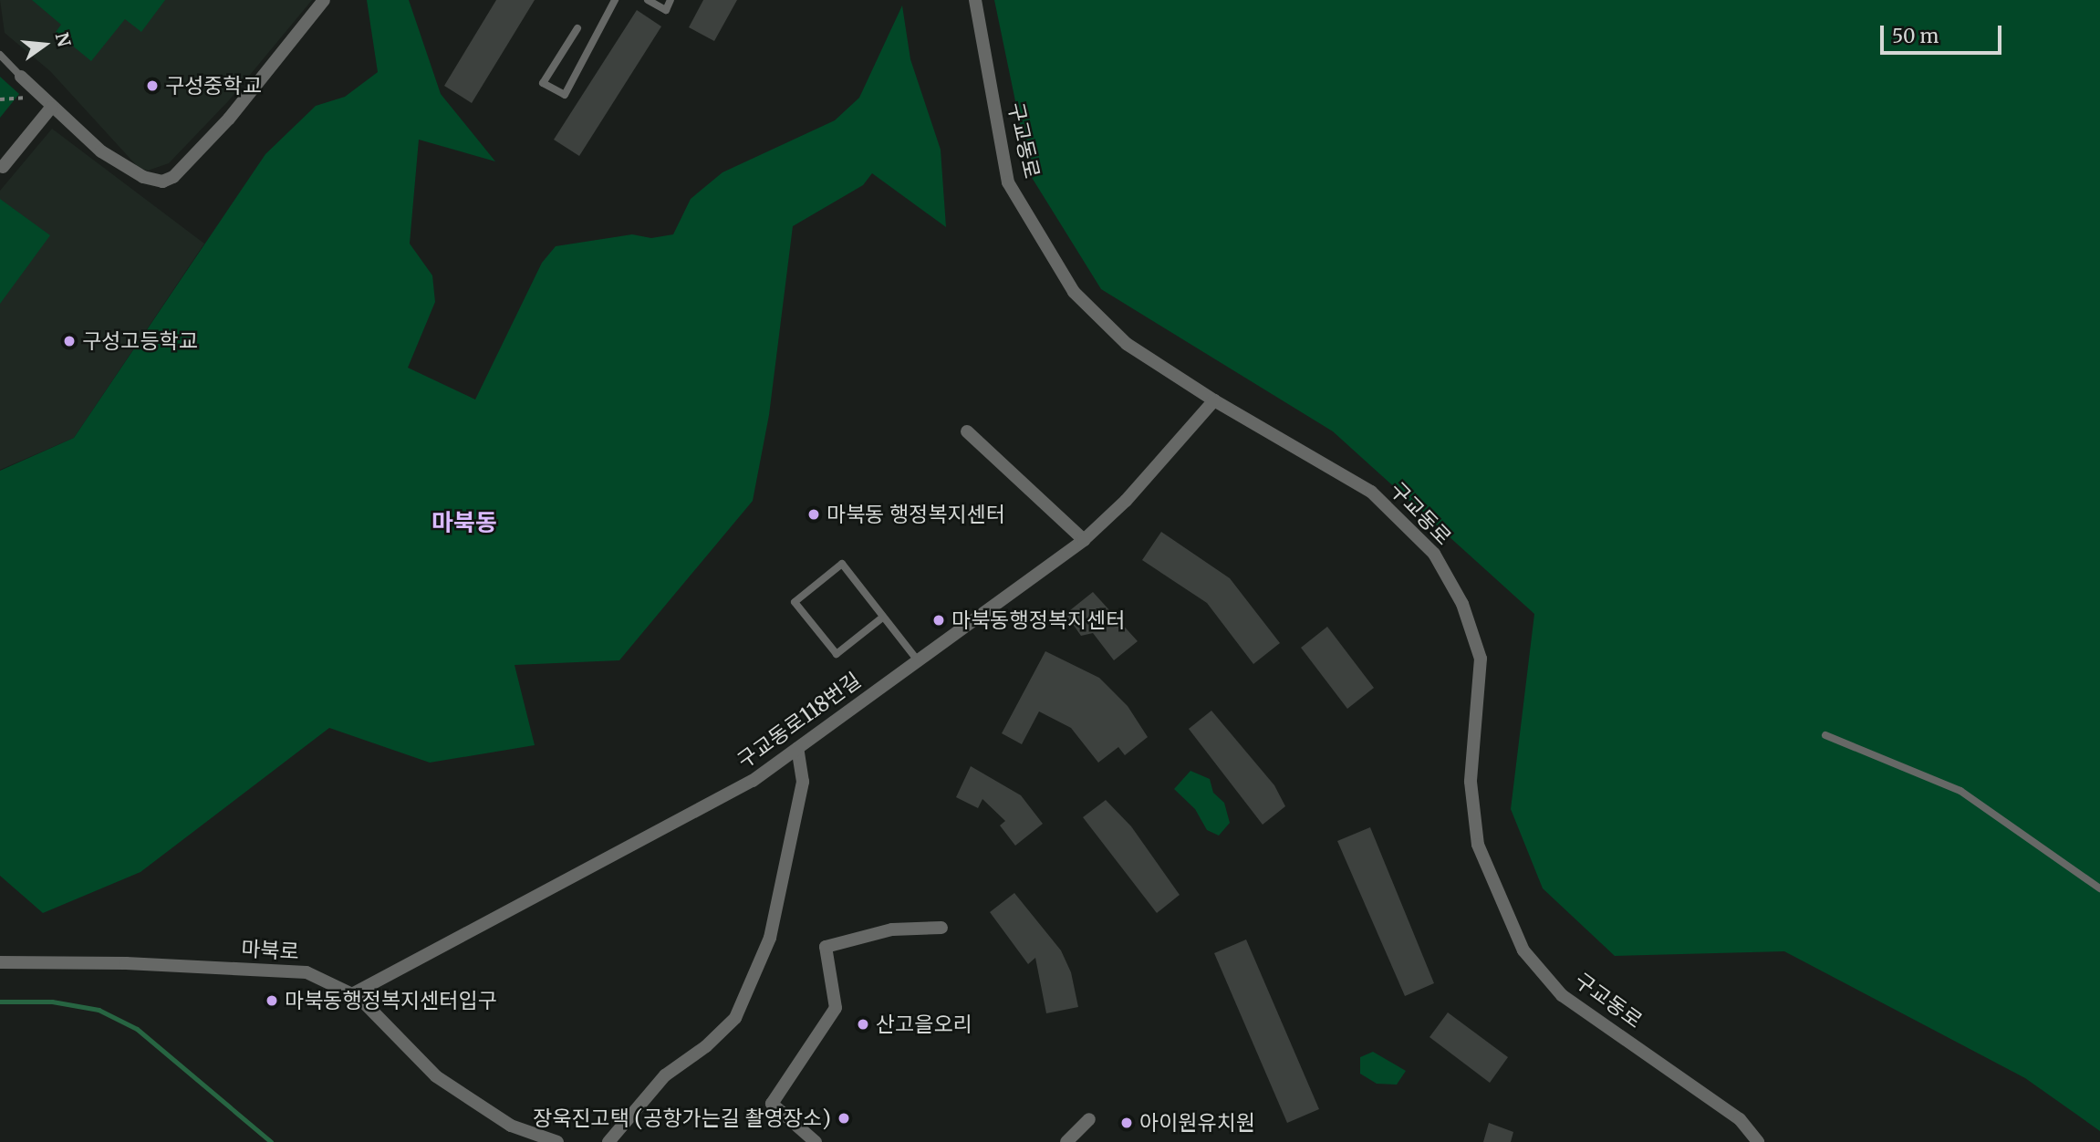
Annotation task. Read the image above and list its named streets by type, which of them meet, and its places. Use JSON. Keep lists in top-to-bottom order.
{
  "streets": {
    "street": ["구교동로", "구교동로118번길", "마북로"]
  },
  "crossings": [
    ["구교동로", "구교동로118번길"],
    ["구교동로118번길", "마북로"]
  ],
  "districts": ["마북동"],
  "places": [
    "구성중학교",
    "구성고등학교",
    "마북동 행정복지센터",
    "마북동행정복지센터",
    "마북동행정복지센터입구",
    "산고을오리",
    "장욱진고택 (공항가는길 촬영장소)",
    "아이원유치원"
  ],
  "scale_bar": "50 m",
  "north": "right"
}
